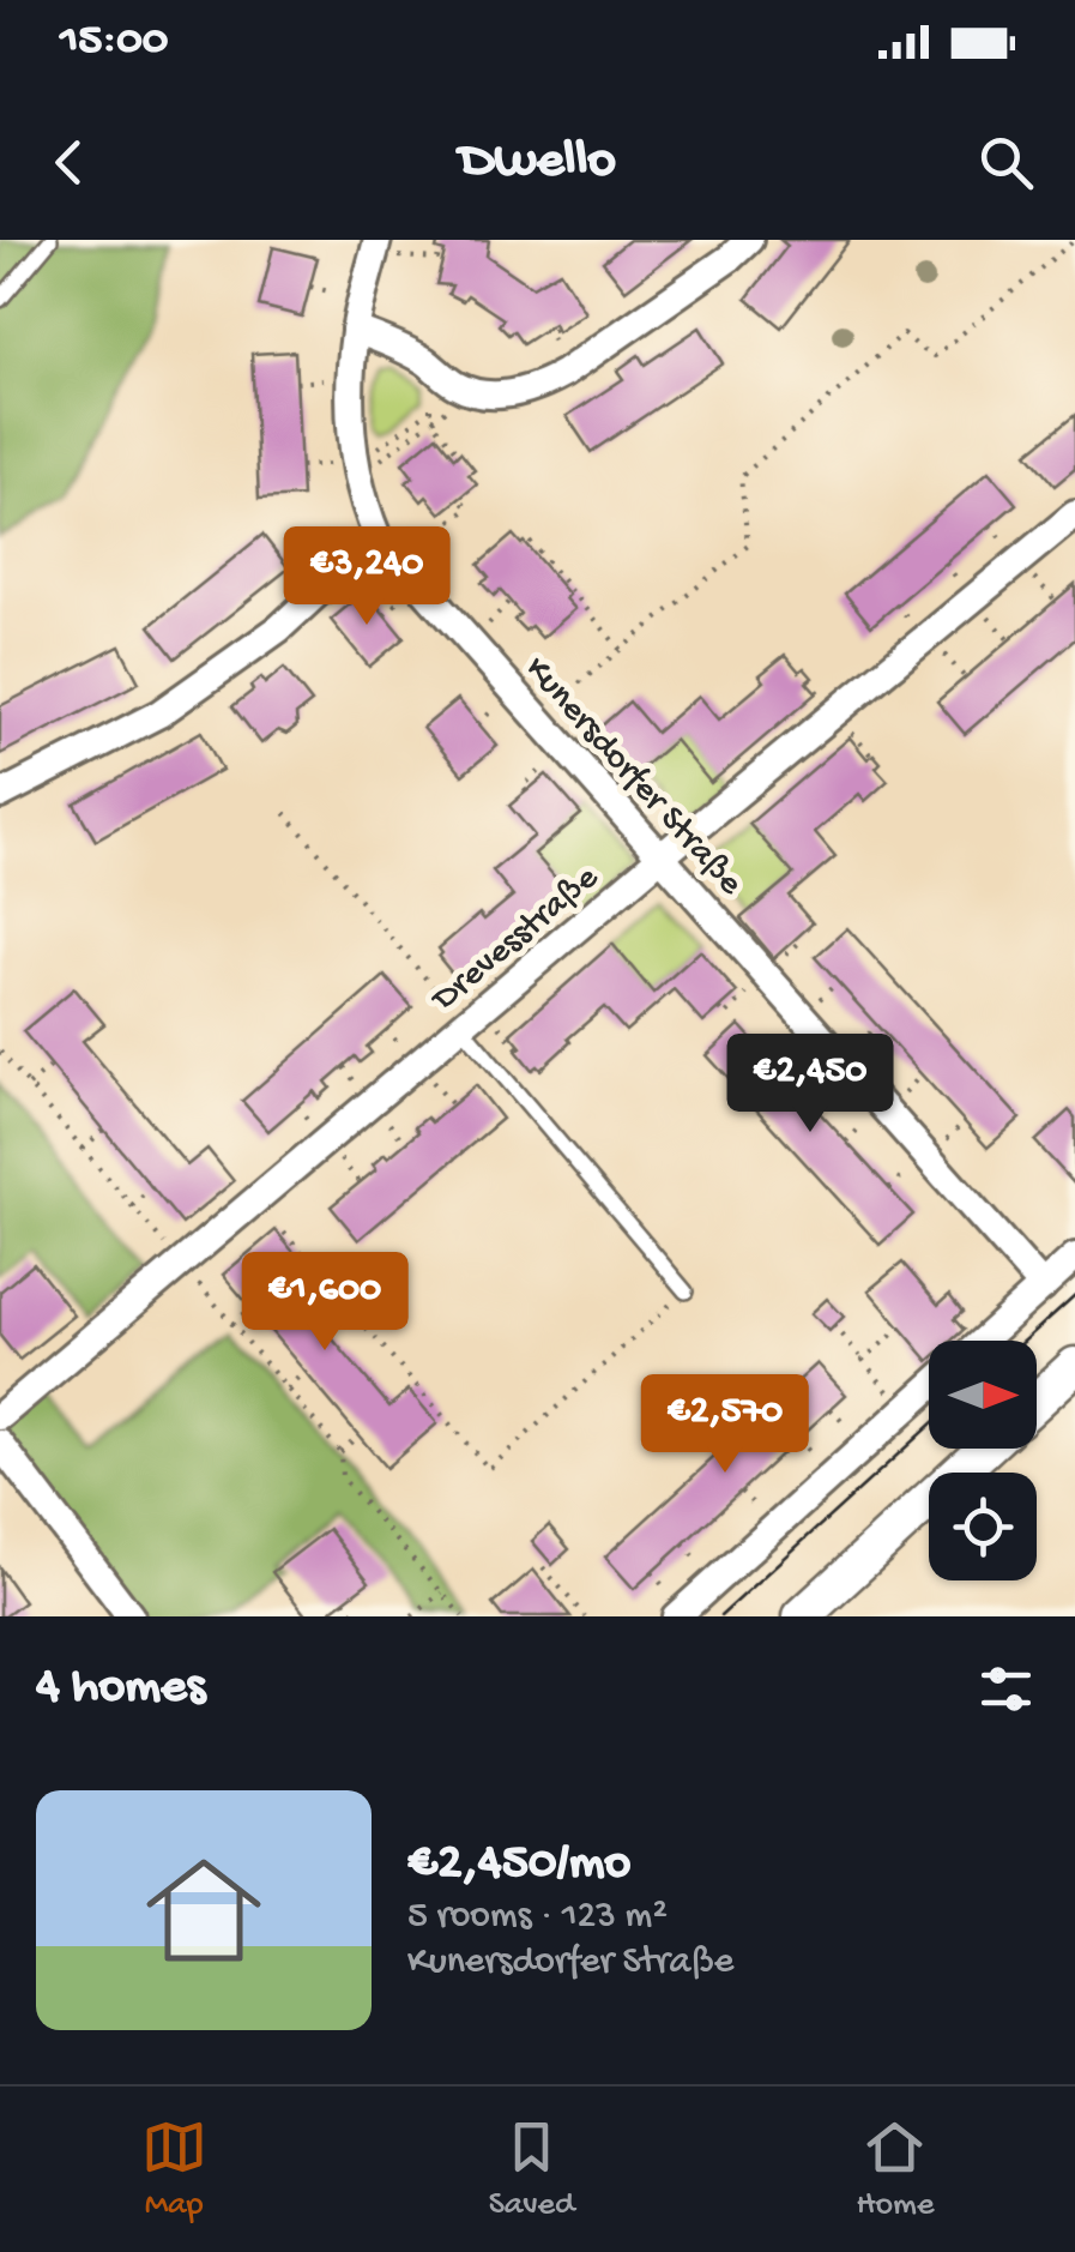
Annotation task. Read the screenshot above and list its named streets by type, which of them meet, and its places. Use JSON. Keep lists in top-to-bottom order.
{
  "streets": {
    "street": ["Kunersdorfer Straße", "Drevesstraße"]
  },
  "crossings": [
    ["Kunersdorfer Straße", "Drevesstraße"]
  ],
  "north": "right",
  "page": {
    "status": "15:00",
    "header": "Dwello",
    "price": [
      "€3,240",
      "€2,450",
      "€1,600",
      "€2,570"
    ],
    "heading": "4 homes",
    "list": [
      {
        "name": "€2,450/mo",
        "note": "5 rooms · 123 m² · Kunersdorfer Straße"
      }
    ],
    "tabs": ["Map", "Saved", "Home"]
  }
}
